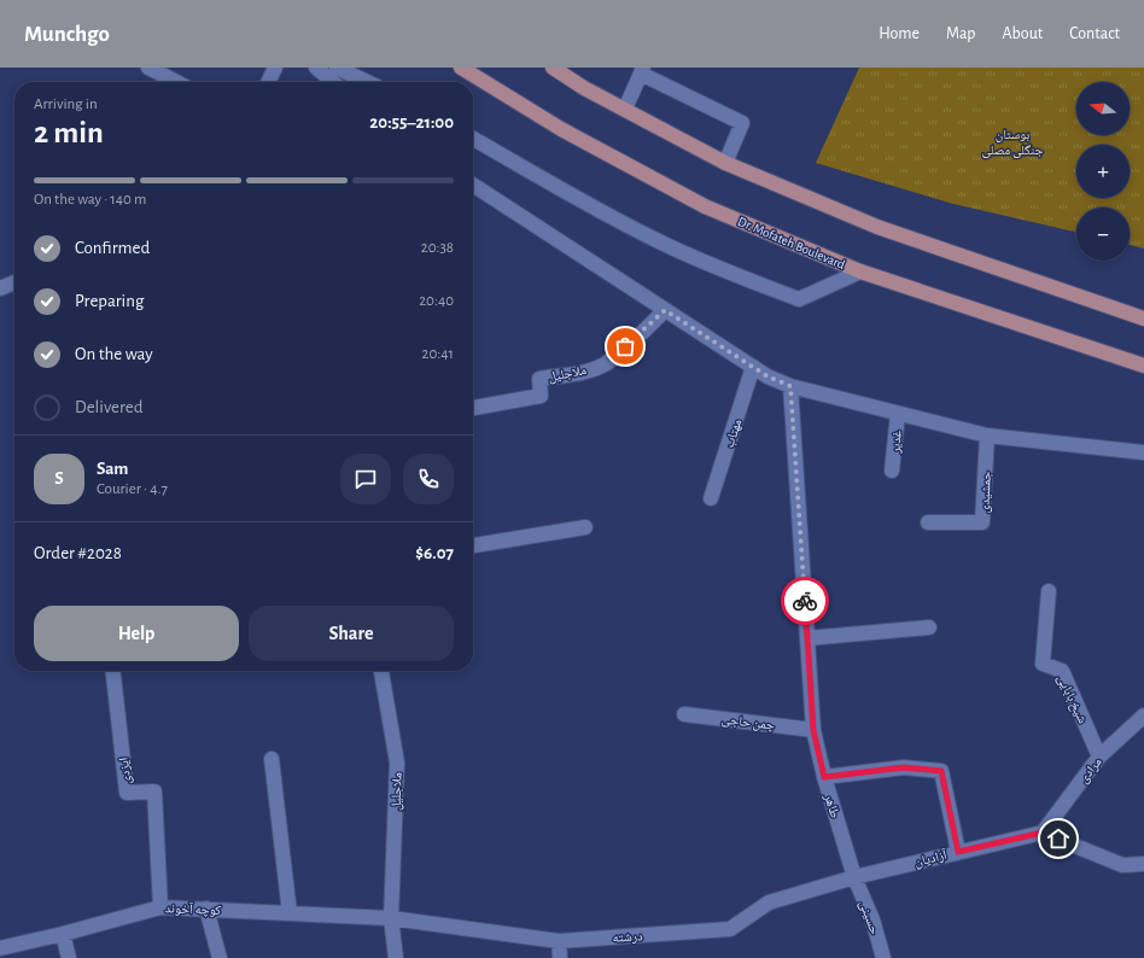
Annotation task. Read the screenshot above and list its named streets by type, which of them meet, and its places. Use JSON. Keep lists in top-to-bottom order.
{
  "streets": {
    "main road": ["Dr. Mofateh Boulevard"],
    "street": [
      "ملاجلیل",
      "مهتاب",
      "غدیر",
      "جمشیدی",
      "شیخ بابایی",
      "چمن حاجی",
      "مرادی",
      "ایزدی",
      "طاهر",
      "آزادیان",
      "کوچه آخوند",
      "حسینی",
      "درشته"
    ]
  },
  "crossings": [
    ["ملاجلیل", "کوچه آخوند"],
    ["ملاجلیل", "درشته"],
    ["شیخ بابایی", "مرادی"],
    ["چمن حاجی", "طاهر"],
    ["مرادی", "آزادیان"],
    ["ایزدی", "کوچه آخوند"],
    ["طاهر", "آزادیان"],
    ["طاهر", "حسینی"],
    ["طاهر", "درشته"],
    ["آزادیان", "حسینی"],
    ["آزادیان", "درشته"],
    ["کوچه آخوند", "درشته"],
    ["حسینی", "درشته"]
  ],
  "parks": ["بوستان جنگلی مصلی"],
  "north": "left",
  "page": {
    "header": "Munchgo",
    "nav": [
      "Home",
      "Map",
      "About",
      "Contact"
    ],
    "map_buttons": ["+", "−"],
    "heading": ["2 min", "Arriving in", "20:55–21:00"],
    "panel": [
      "Sam",
      "Courier · 4.7",
      "Order #2028",
      "$6.07"
    ],
    "bar": "On the way · 140 m",
    "list": [
      ["Confirmed", "20:38"],
      ["Preparing", "20:40"],
      ["On the way", "20:41"],
      "Delivered"
    ],
    "round": "S",
    "buttons": ["Help", "Share"]
  }
}
